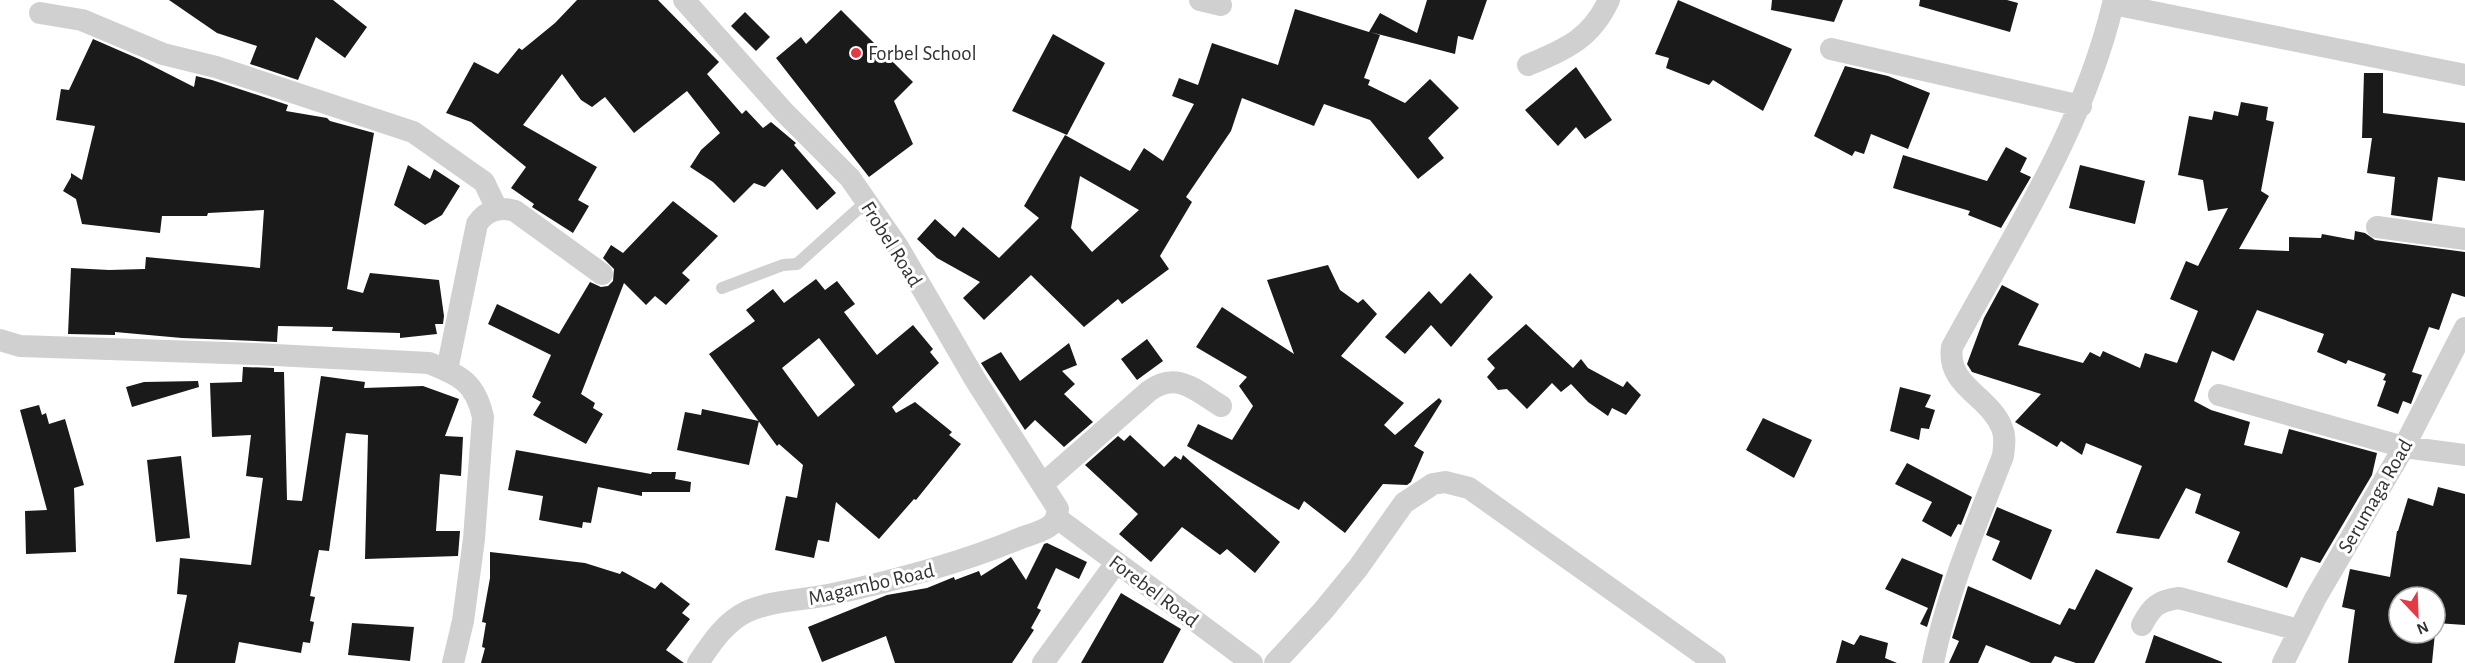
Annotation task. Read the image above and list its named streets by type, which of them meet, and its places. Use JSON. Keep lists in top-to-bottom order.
{
  "streets": {
    "street": [
      "Frobel Road",
      "Serumaga Road",
      "Magambo Road",
      "Forebel Road"
    ]
  },
  "crossings": [
    ["Frobel Road", "Magambo Road"],
    ["Frobel Road", "Forebel Road"],
    ["Magambo Road", "Forebel Road"]
  ],
  "places": ["Forbel School"],
  "north": "bottom right"
}
